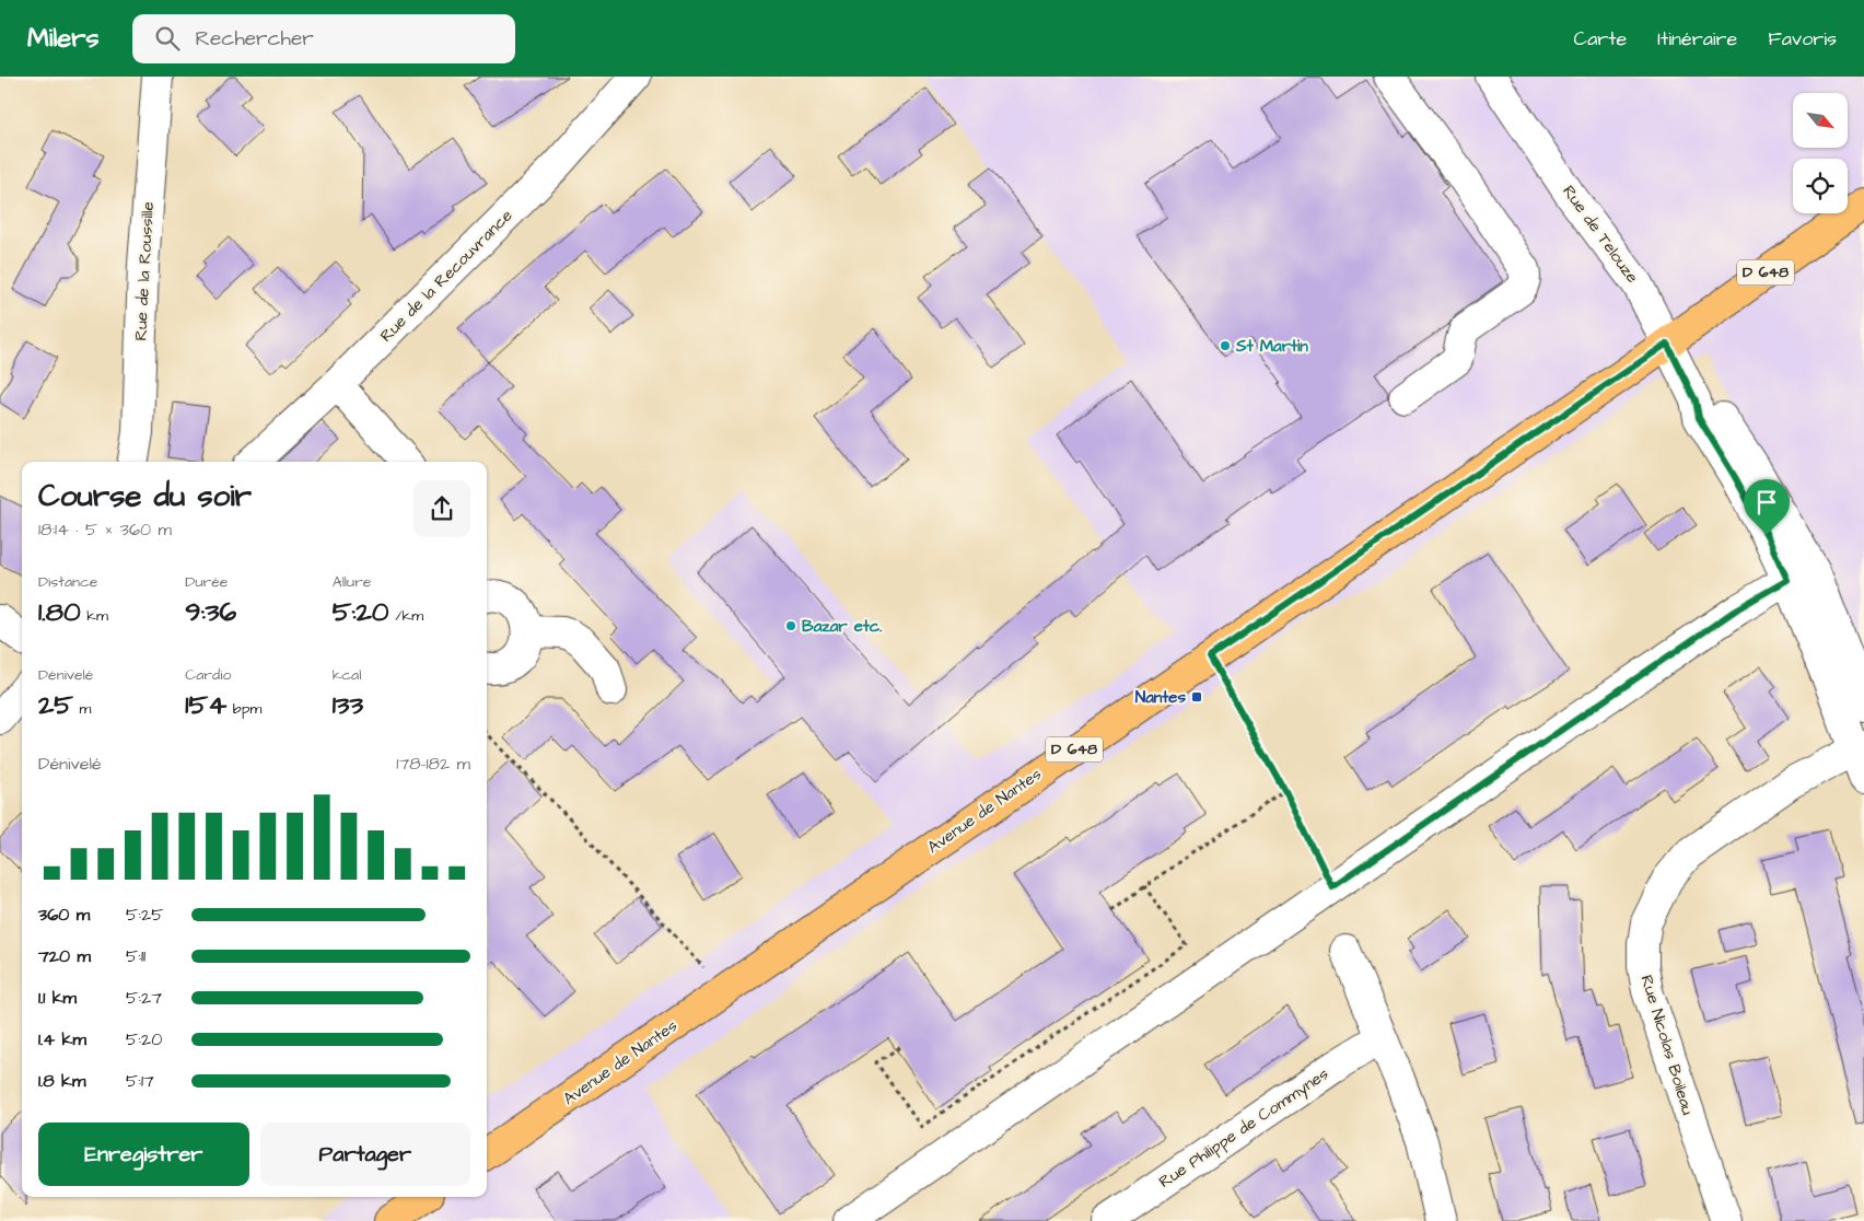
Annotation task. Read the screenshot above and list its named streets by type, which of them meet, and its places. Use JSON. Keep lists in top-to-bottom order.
{
  "streets": {
    "main road": ["D 648", "Avenue de Nantes"],
    "street": [
      "Rue de Telouze",
      "Rue de la Roussille",
      "Rue de la Recouvrance",
      "Rue Nicolas Boileau",
      "Rue Philippe de Commynes"
    ]
  },
  "crossings": [
    ["Rue de Telouze", "Avenue de Nantes"],
    ["Rue de Telouze", "Rue Nicolas Boileau"]
  ],
  "places": {
    "other": ["St Martin", "Bazar etc."],
    "transit": ["Nantes"]
  },
  "north": "bottom right",
  "page": {
    "header": "Milers",
    "search": "Rechercher",
    "nav": ["Carte", "Itinéraire", "Favoris"],
    "heading": ["Course du soir", "18:14 · 5 × 360 m"],
    "stats": [
      ["Distance", "1.80 km"],
      ["Durée", "9:36"],
      ["Allure", "5:20 /km"],
      ["Dénivelé", "25 m"],
      ["Cardio", "154 bpm"],
      ["kcal", "133"]
    ],
    "chart": ["Dénivelé", "178–182 m"],
    "list": [
      {
        "name": "360 m",
        "note": "5:25"
      },
      {
        "name": "720 m",
        "note": "5:11"
      },
      {
        "name": "1.1 km",
        "note": "5:27"
      },
      {
        "name": "1.4 km",
        "note": "5:20"
      },
      {
        "name": "1.8 km",
        "note": "5:17"
      }
    ],
    "buttons": ["Enregistrer", "Partager"]
  }
}
